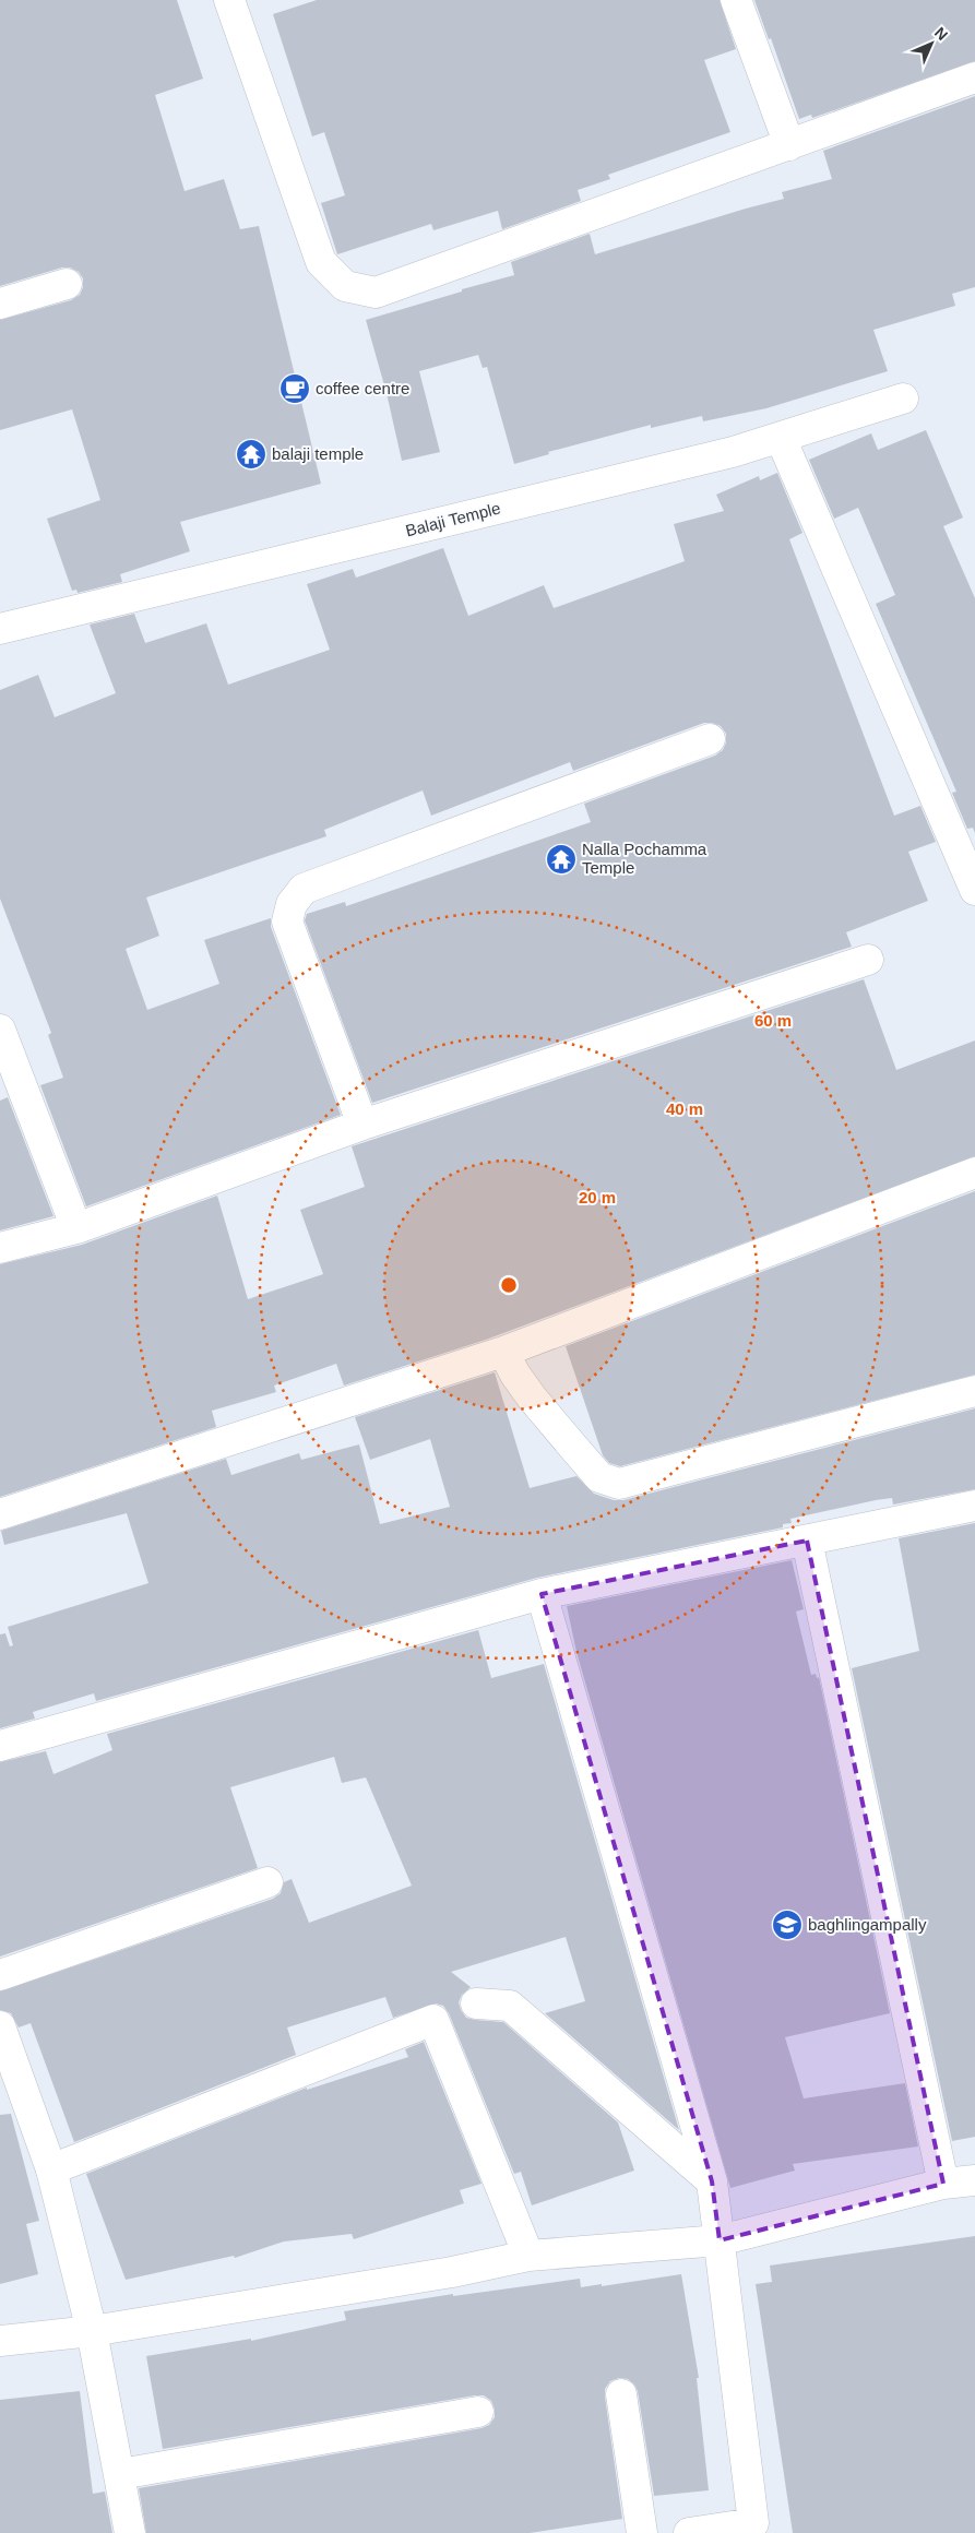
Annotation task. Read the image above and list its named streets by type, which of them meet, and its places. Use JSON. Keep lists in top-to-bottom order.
{
  "streets": {
    "street": ["Balaji Temple"]
  },
  "places": {
    "cafe": ["coffee centre"],
    "temple": ["balaji temple", "Nalla Pochamma Temple"],
    "school or university": ["baghlingampally"]
  },
  "north": "top right",
  "rings": ["60 m", "40 m", "20 m"]
}
